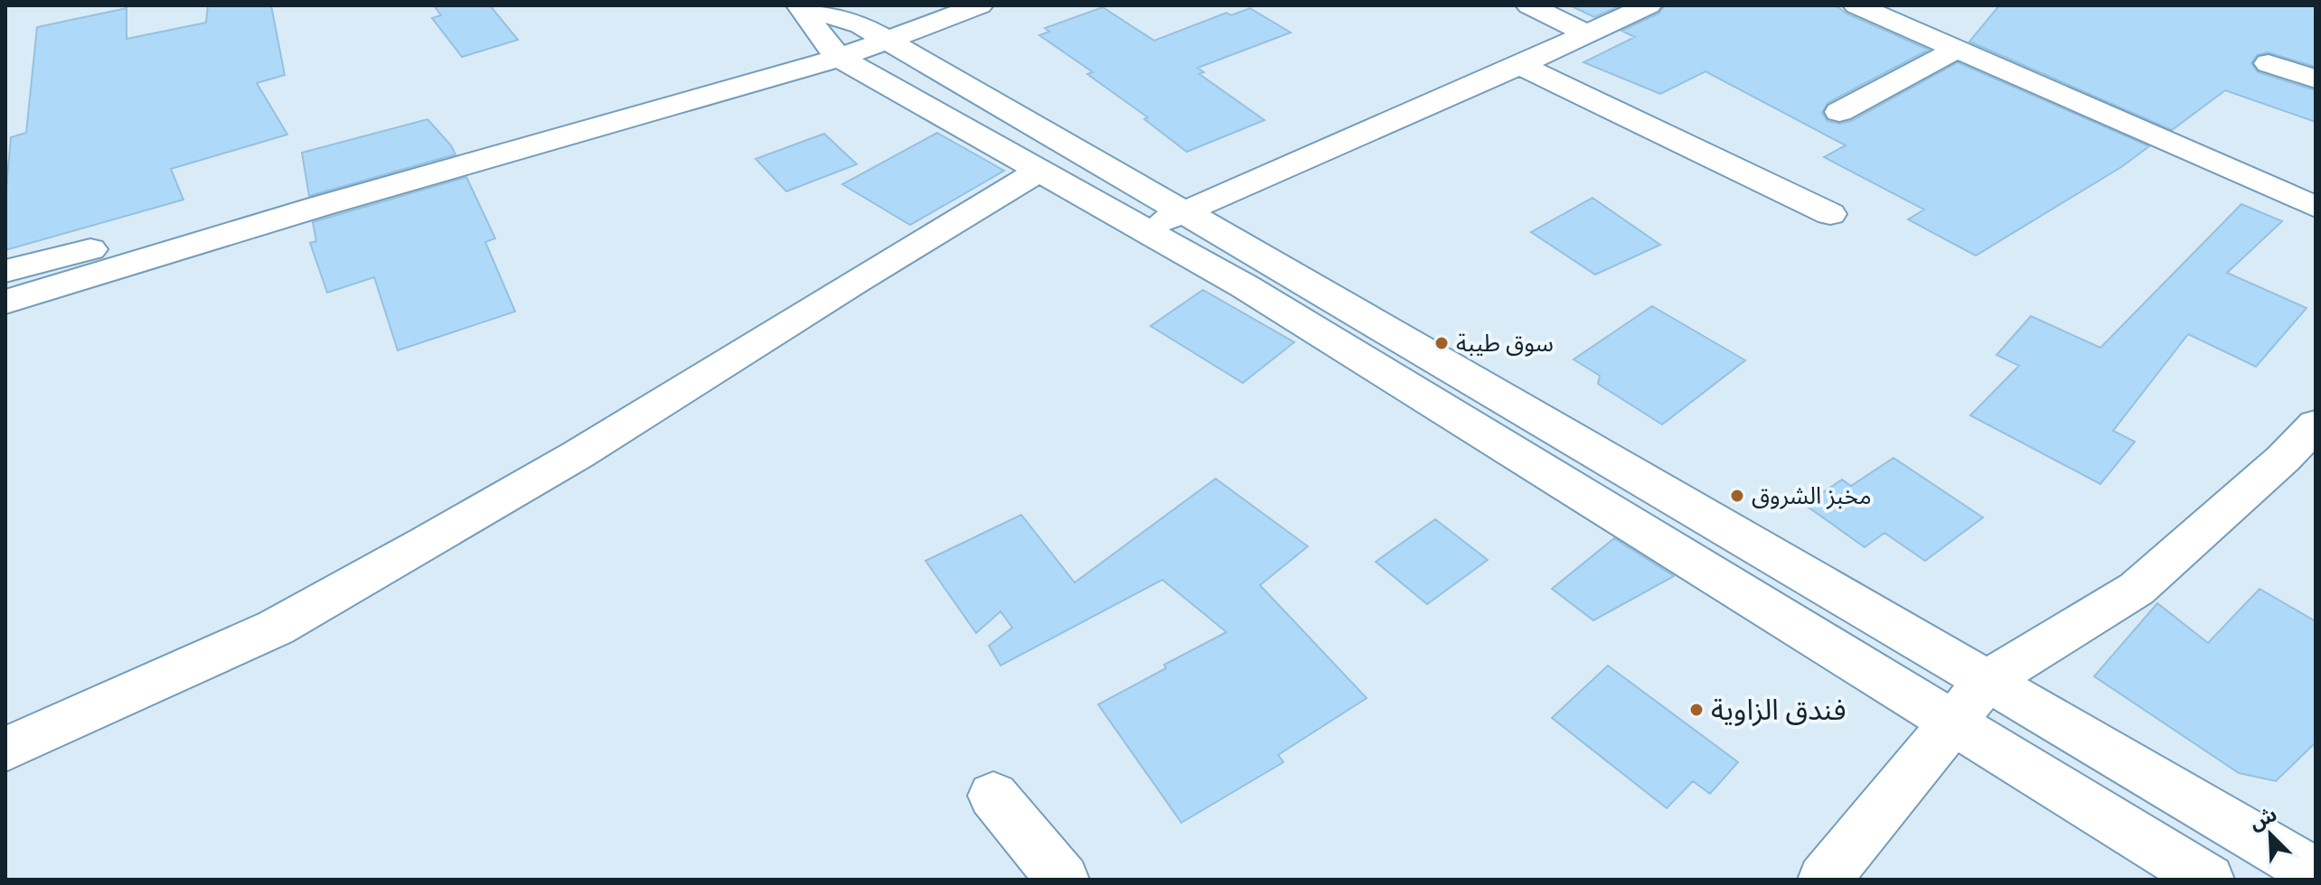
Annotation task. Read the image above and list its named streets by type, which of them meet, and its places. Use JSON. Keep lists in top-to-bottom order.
{
  "places": ["سوق طيبة", "مخبز الشروق", "فندق الزاوية"],
  "north": "top left"
}
